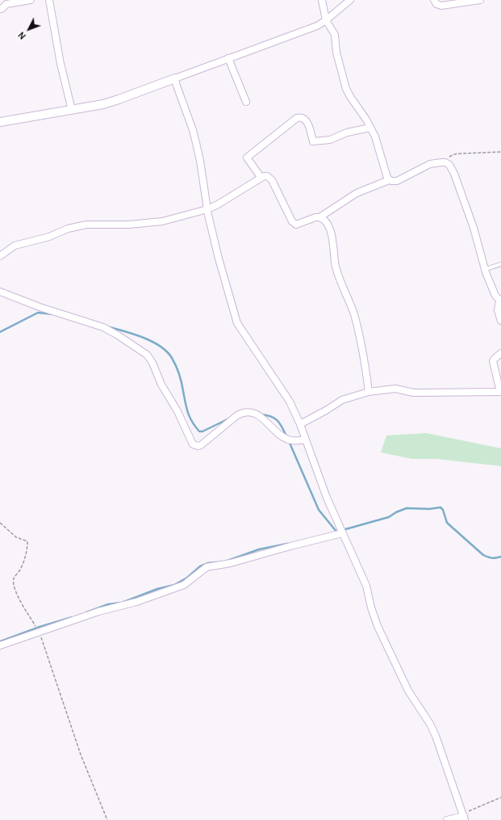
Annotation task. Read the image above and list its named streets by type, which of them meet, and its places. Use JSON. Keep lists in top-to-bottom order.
{
  "north": "bottom left"
}
